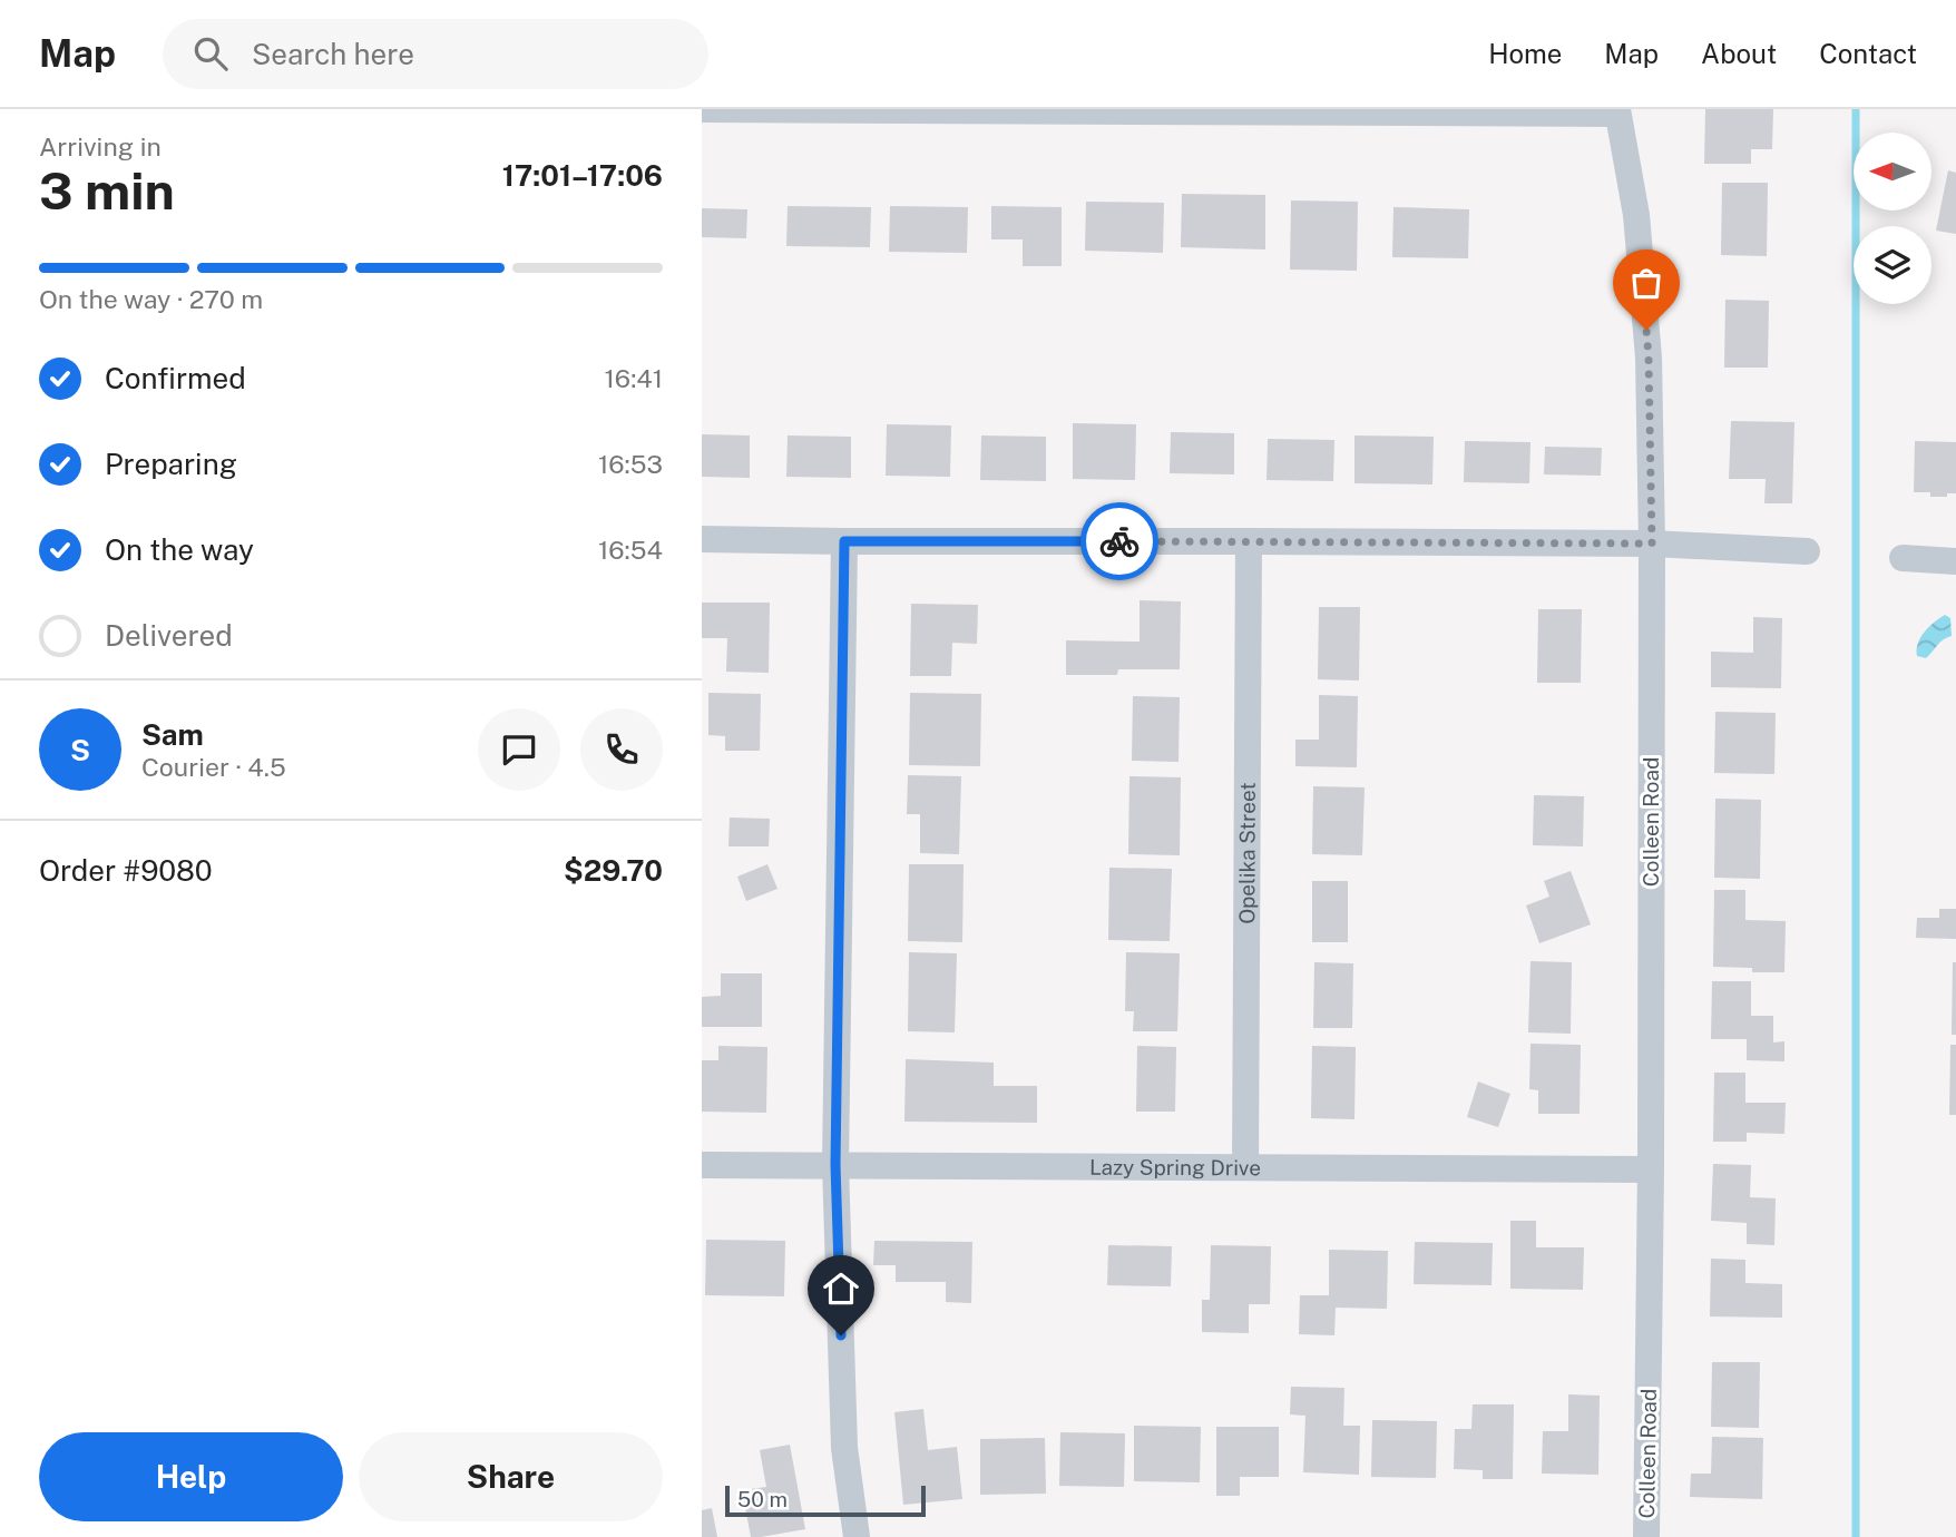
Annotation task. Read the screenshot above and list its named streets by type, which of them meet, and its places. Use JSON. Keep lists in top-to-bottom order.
{
  "streets": {
    "street": ["Colleen Road", "Opelika Street", "Lazy Spring Drive"]
  },
  "crossings": [
    ["Colleen Road", "Lazy Spring Drive"],
    ["Opelika Street", "Lazy Spring Drive"]
  ],
  "scale_bar": "50 m",
  "north": "left",
  "page": {
    "header": "Map",
    "search": "Search here",
    "nav": [
      "Home",
      "Map",
      "About",
      "Contact"
    ],
    "heading": ["3 min", "Arriving in", "17:01–17:06"],
    "panel": [
      "Sam",
      "Courier · 4.5",
      "Order #9080",
      "$29.70"
    ],
    "bar": "On the way · 270 m",
    "list": [
      ["Confirmed", "16:41"],
      ["Preparing", "16:53"],
      ["On the way", "16:54"],
      "Delivered"
    ],
    "round": "S",
    "buttons": ["Help", "Share"],
    "scale": "50 m"
  }
}
